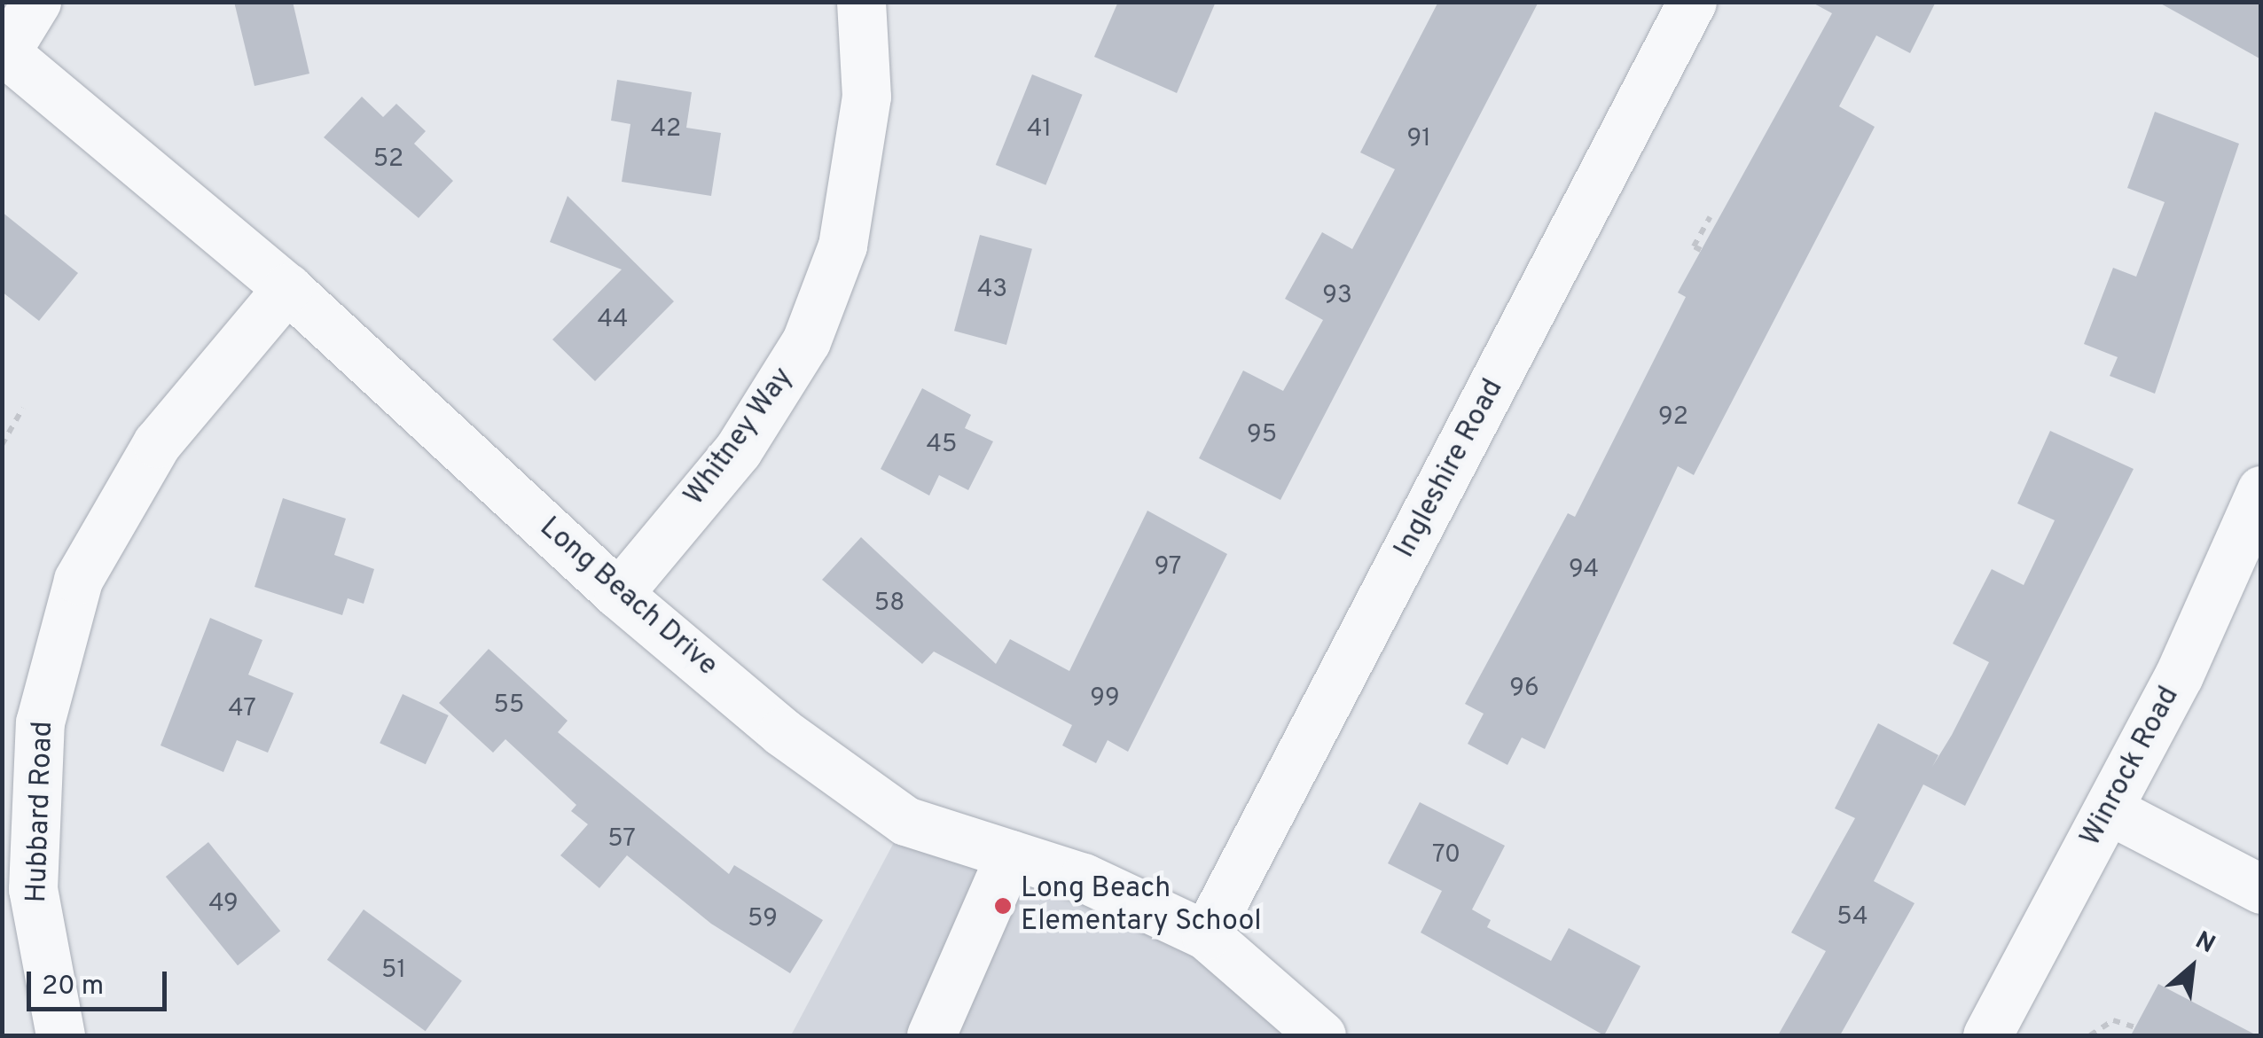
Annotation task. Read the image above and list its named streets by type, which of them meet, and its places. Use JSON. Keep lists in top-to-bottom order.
{
  "streets": {
    "street": [
      "Whitney Way",
      "Ingleshire Road",
      "Long Beach Drive",
      "Winrock Road",
      "Hubbard Road"
    ]
  },
  "crossings": [
    ["Whitney Way", "Long Beach Drive"],
    ["Ingleshire Road", "Long Beach Drive"],
    ["Long Beach Drive", "Hubbard Road"]
  ],
  "places": ["Long Beach Elementary School"],
  "house_numbers": [
    "42",
    "41",
    "91",
    "52",
    "43",
    "93",
    "44",
    "92",
    "95",
    "45",
    "97",
    "94",
    "58",
    "96",
    "99",
    "55",
    "47",
    "57",
    "70",
    "49",
    "54",
    "59",
    "51"
  ],
  "scale_bar": "20 m",
  "north": "top right"
}
